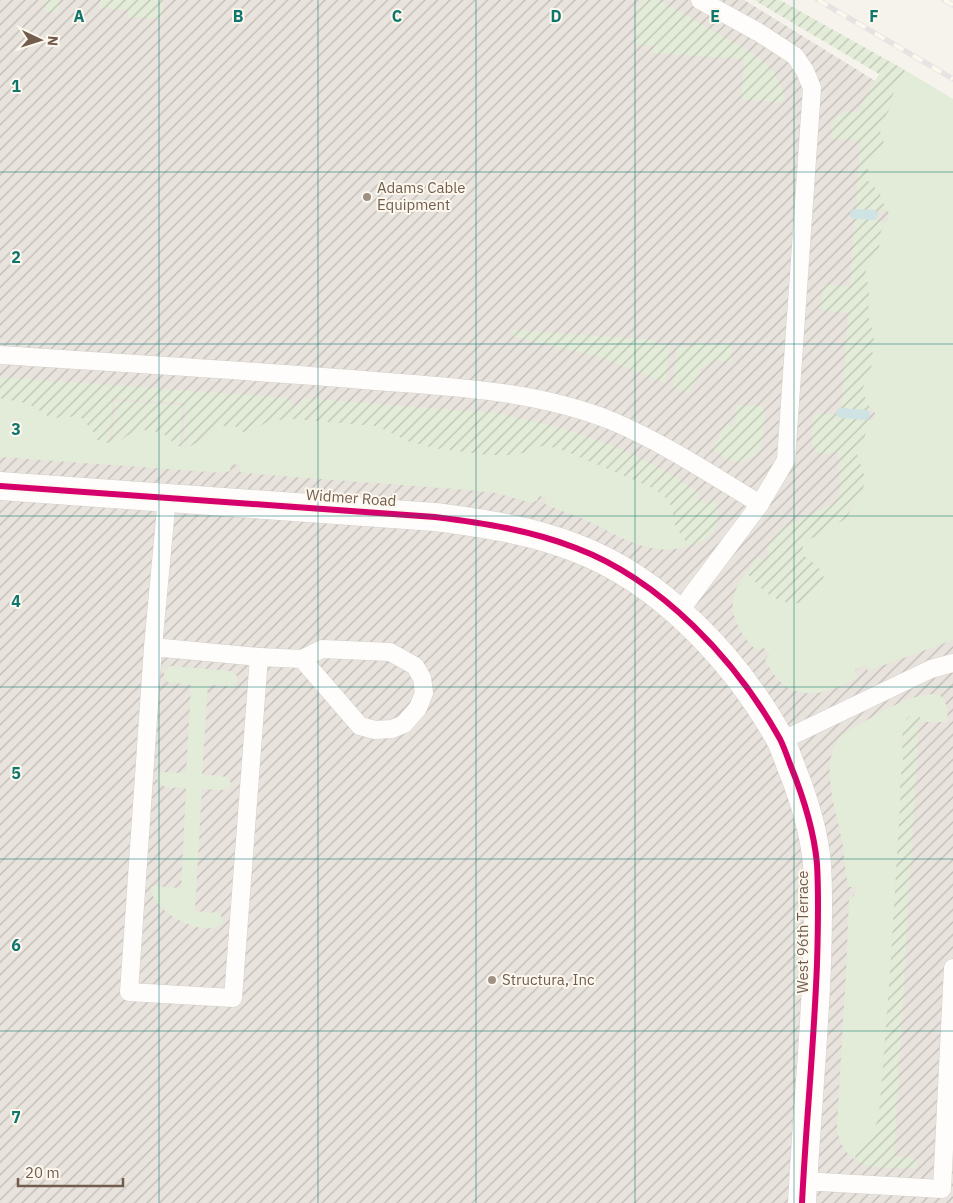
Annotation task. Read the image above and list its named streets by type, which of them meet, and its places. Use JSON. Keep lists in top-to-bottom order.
{
  "streets": {
    "street": ["Widmer Road", "West 96th Terrace"]
  },
  "crossings": [
    ["Widmer Road", "West 96th Terrace"]
  ],
  "places": ["Adams Cable Equipment", "Structura, Inc"],
  "scale_bar": "20 m",
  "north": "right",
  "grid": {
    "columns": [
      "A",
      "B",
      "C",
      "D",
      "E",
      "F"
    ],
    "rows": [
      "1",
      "2",
      "3",
      "4",
      "5",
      "6",
      "7"
    ]
  }
}
